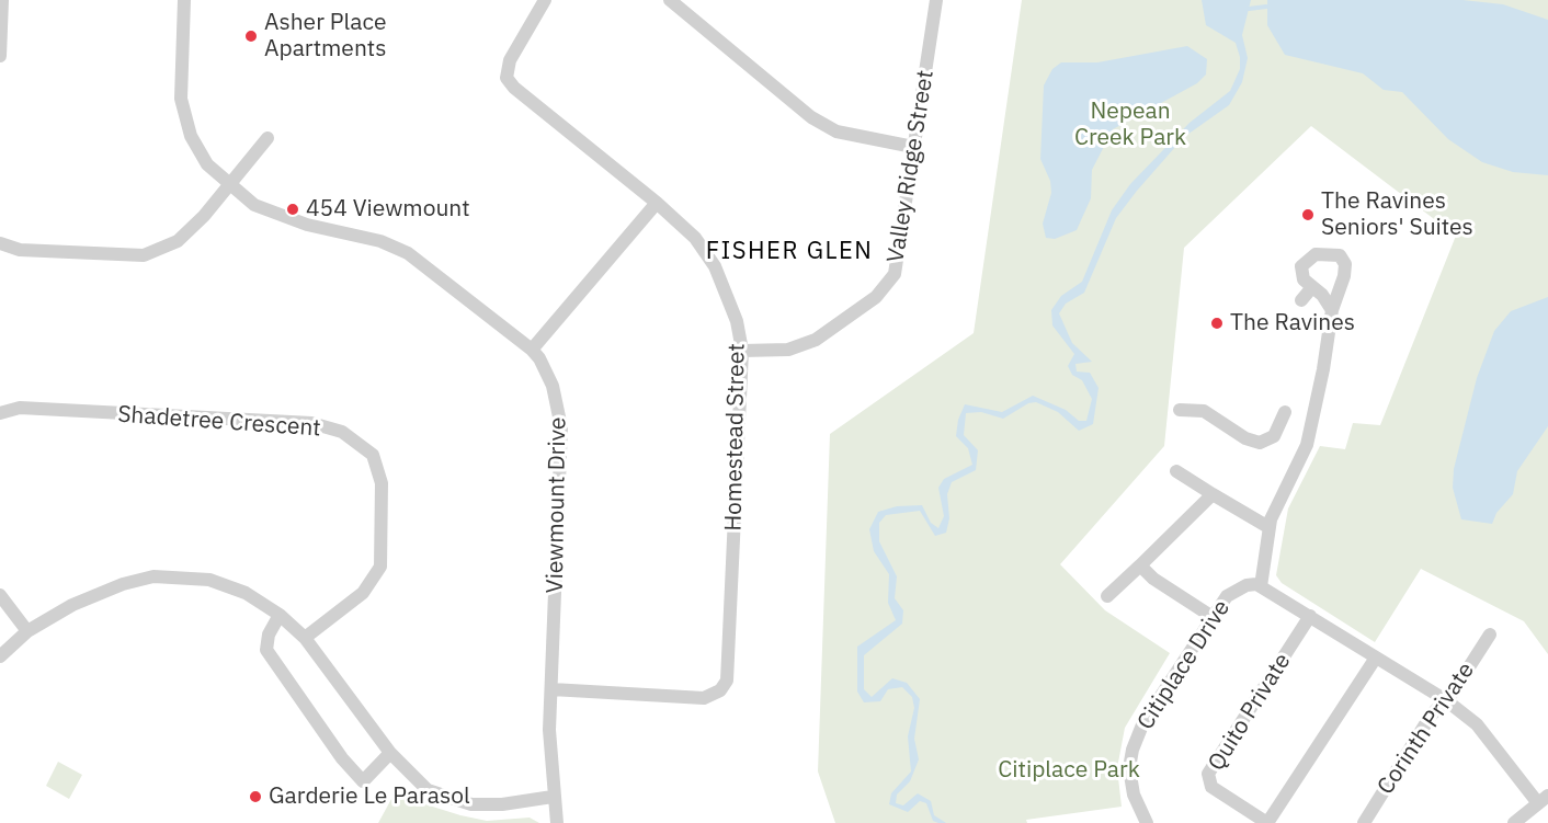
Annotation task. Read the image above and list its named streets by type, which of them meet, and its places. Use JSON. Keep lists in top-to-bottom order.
{
  "streets": {
    "street": [
      "Valley Ridge Street",
      "Shadetree Crescent",
      "Homestead Street",
      "Viewmount Drive",
      "Citiplace Drive",
      "Quito Private",
      "Corinth Private"
    ]
  },
  "crossings": [
    ["Valley Ridge Street", "Homestead Street"],
    ["Homestead Street", "Viewmount Drive"],
    ["Citiplace Drive", "Quito Private"],
    ["Citiplace Drive", "Corinth Private"]
  ],
  "districts": ["FISHER GLEN"],
  "parks": ["Nepean Creek Park", "Citiplace Park"],
  "places": [
    "Asher Place Apartments",
    "454 Viewmount",
    "The Ravines Seniors' Suites",
    "The Ravines",
    "Garderie Le Parasol"
  ]
}
